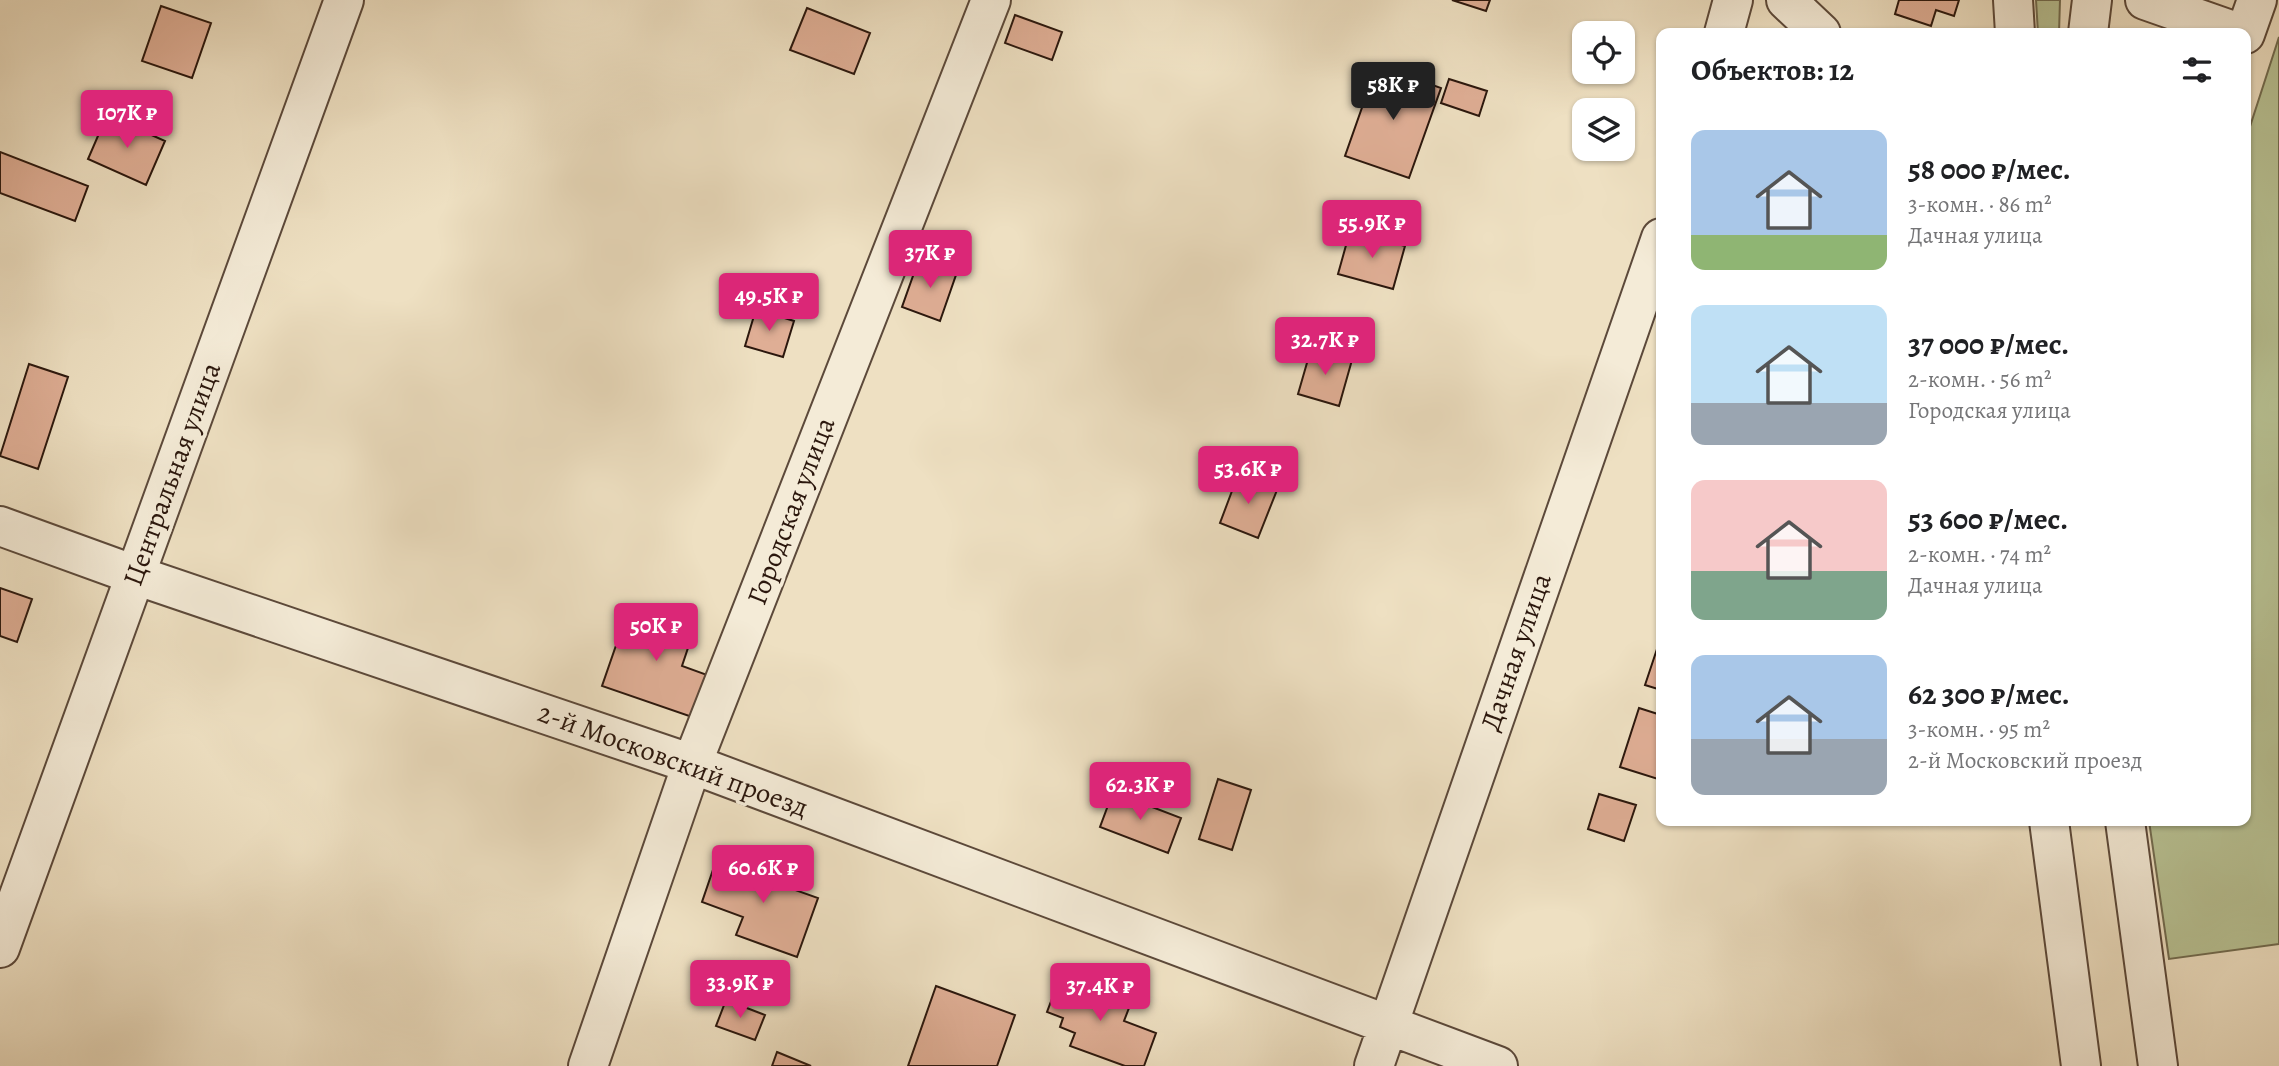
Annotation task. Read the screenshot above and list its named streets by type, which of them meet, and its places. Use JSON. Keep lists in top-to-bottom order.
{
  "streets": {
    "street": [
      "Центральная улица",
      "Городская улица",
      "Дачная улица",
      "2-й Московский проезд"
    ]
  },
  "crossings": [
    ["Центральная улица", "2-й Московский проезд"],
    ["Городская улица", "2-й Московский проезд"],
    ["Дачная улица", "2-й Московский проезд"]
  ],
  "page": {
    "heading": "Объектов: 12",
    "price": [
      "58K ₽",
      "107K ₽",
      "55.9K ₽",
      "37K ₽",
      "49.5K ₽",
      "32.7K ₽",
      "53.6K ₽",
      "50K ₽",
      "62.3K ₽",
      "60.6K ₽",
      "33.9K ₽",
      "37.4K ₽"
    ],
    "list": [
      {
        "name": "58 000 ₽/мес.",
        "note": "3-комн. · 86 m² · Дачная улица"
      },
      {
        "name": "37 000 ₽/мес.",
        "note": "2-комн. · 56 m² · Городская улица"
      },
      {
        "name": "53 600 ₽/мес.",
        "note": "2-комн. · 74 m² · Дачная улица"
      },
      {
        "name": "62 300 ₽/мес.",
        "note": "3-комн. · 95 m² · 2-й Московский проезд"
      }
    ]
  }
}
